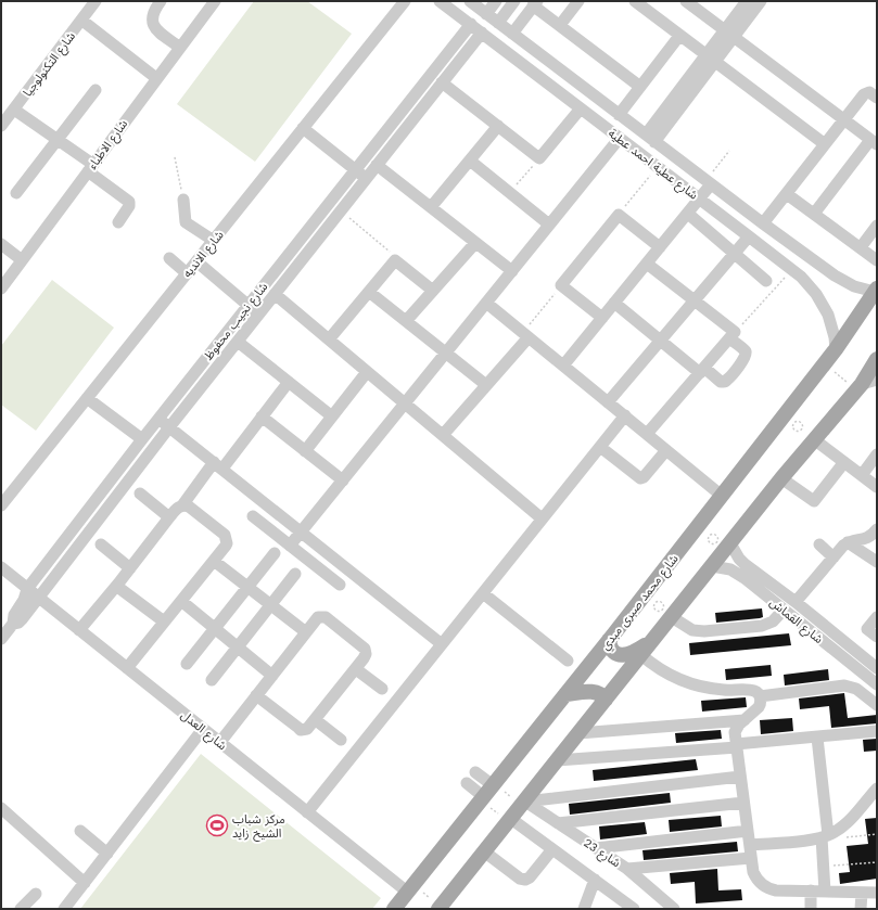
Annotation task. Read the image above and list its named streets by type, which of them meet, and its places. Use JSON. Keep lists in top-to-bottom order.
{
  "streets": {
    "main road": ["شارع محمد صبرى مبدي"],
    "street": [
      "شارع التكنولوجيا",
      "شارع الاطباء",
      "شارع عطية احمد عطية",
      "شارع الانديه",
      "شارع نجيب محفوظ",
      "شارع القماش",
      "شارع العدل",
      "شارع 23"
    ]
  },
  "crossings": [
    ["شارع عطية احمد عطية", "شارع نجيب محفوظ"],
    ["شارع عطية احمد عطية", "شارع محمد صبرى مبدي"],
    ["شارع نجيب محفوظ", "شارع العدل"],
    ["شارع محمد صبرى مبدي", "شارع العدل"]
  ],
  "places": {
    "sports": ["مركز شباب الشيخ زايد"]
  }
}
